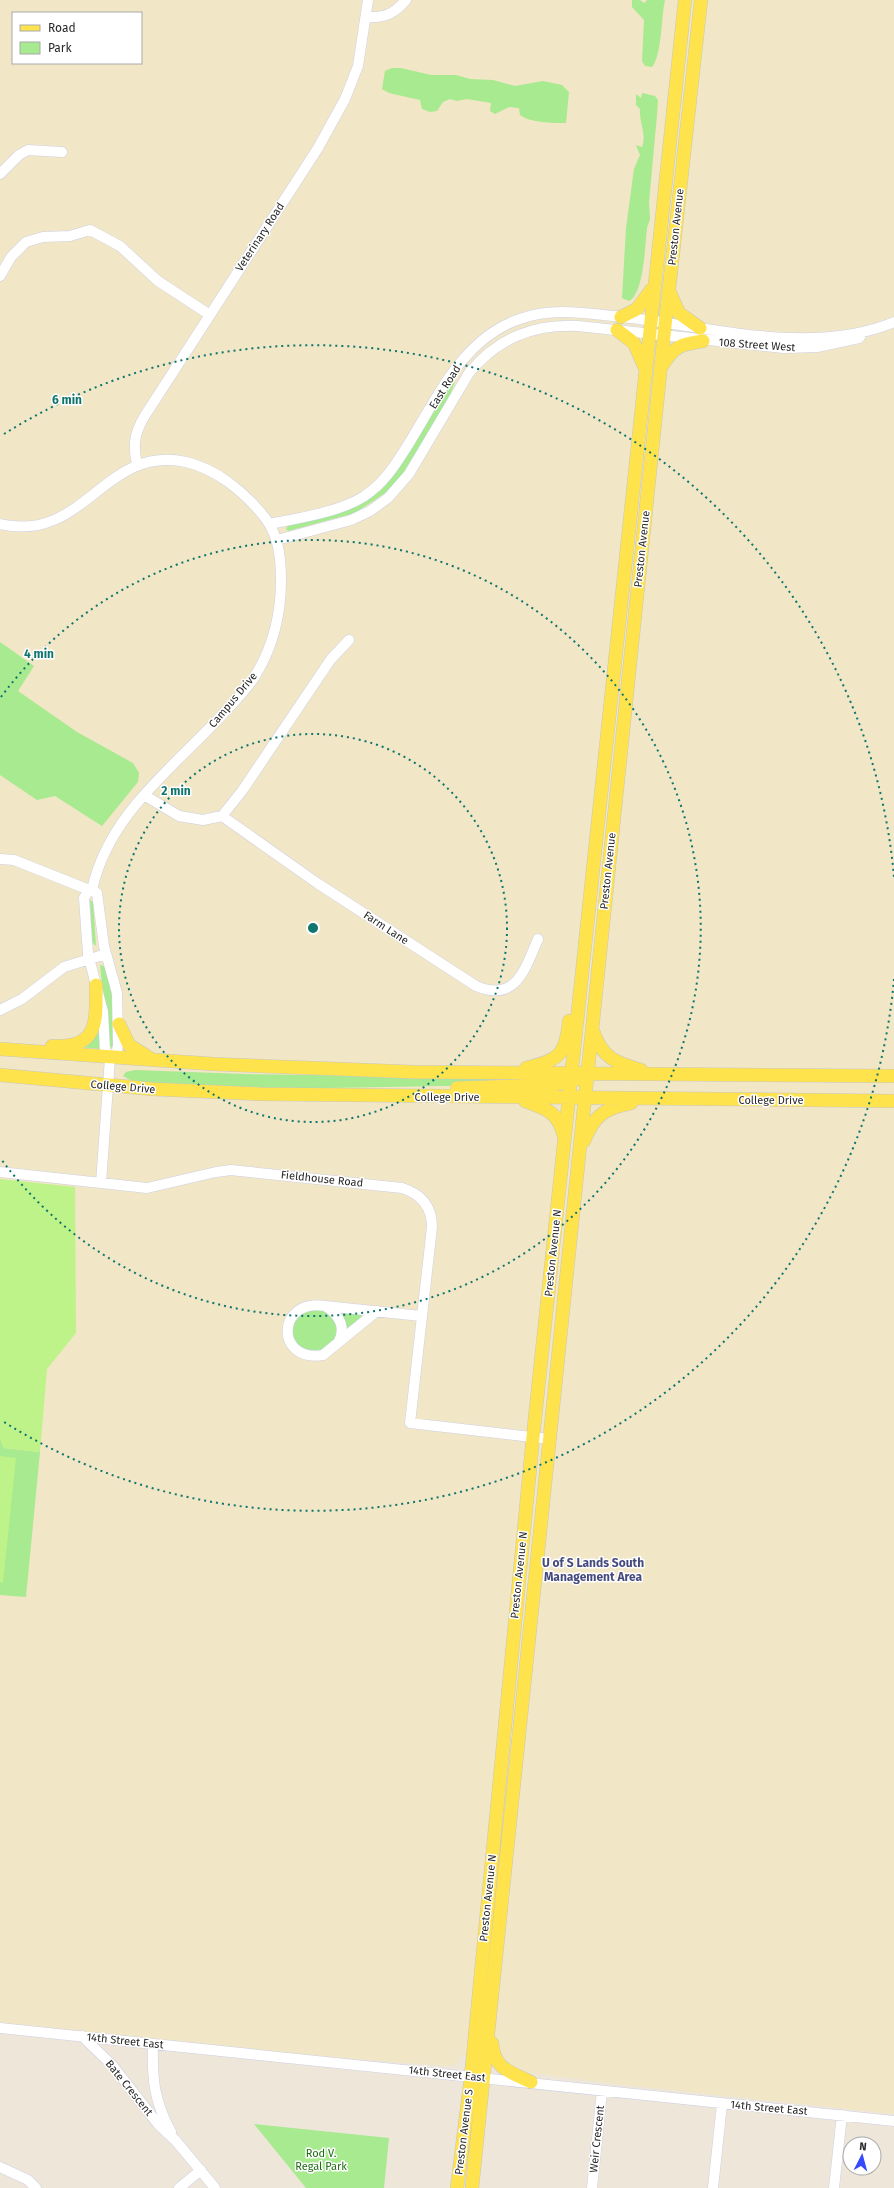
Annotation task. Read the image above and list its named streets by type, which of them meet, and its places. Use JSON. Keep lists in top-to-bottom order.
{
  "streets": {
    "main road": [
      "Preston Avenue",
      "College Drive",
      "Preston Avenue N",
      "Preston Avenue S"
    ],
    "street": [
      "Veterinary Road",
      "108 Street West",
      "East Road",
      "Campus Drive",
      "Farm Lane",
      "Fieldhouse Road",
      "14th Street East",
      "Bate Crescent",
      "Weir Crescent"
    ]
  },
  "crossings": [
    ["Preston Avenue", "108 Street West"],
    ["Preston Avenue", "East Road"],
    ["Preston Avenue", "College Drive"],
    ["Preston Avenue", "Preston Avenue N"],
    ["Veterinary Road", "Campus Drive"],
    ["108 Street West", "East Road"],
    ["East Road", "Campus Drive"],
    ["Campus Drive", "College Drive"],
    ["Campus Drive", "Fieldhouse Road"],
    ["College Drive", "Preston Avenue N"],
    ["Fieldhouse Road", "Preston Avenue N"],
    ["Preston Avenue N", "14th Street East"],
    ["Preston Avenue N", "Preston Avenue S"],
    ["14th Street East", "Bate Crescent"],
    ["14th Street East", "Preston Avenue S"],
    ["14th Street East", "Weir Crescent"]
  ],
  "districts": ["U of S Lands South Management Area"],
  "parks": ["Rod V. Regal Park"],
  "legend": ["Road", "Park"],
  "north": "top",
  "rings": ["6 min", "4 min", "2 min"]
}
